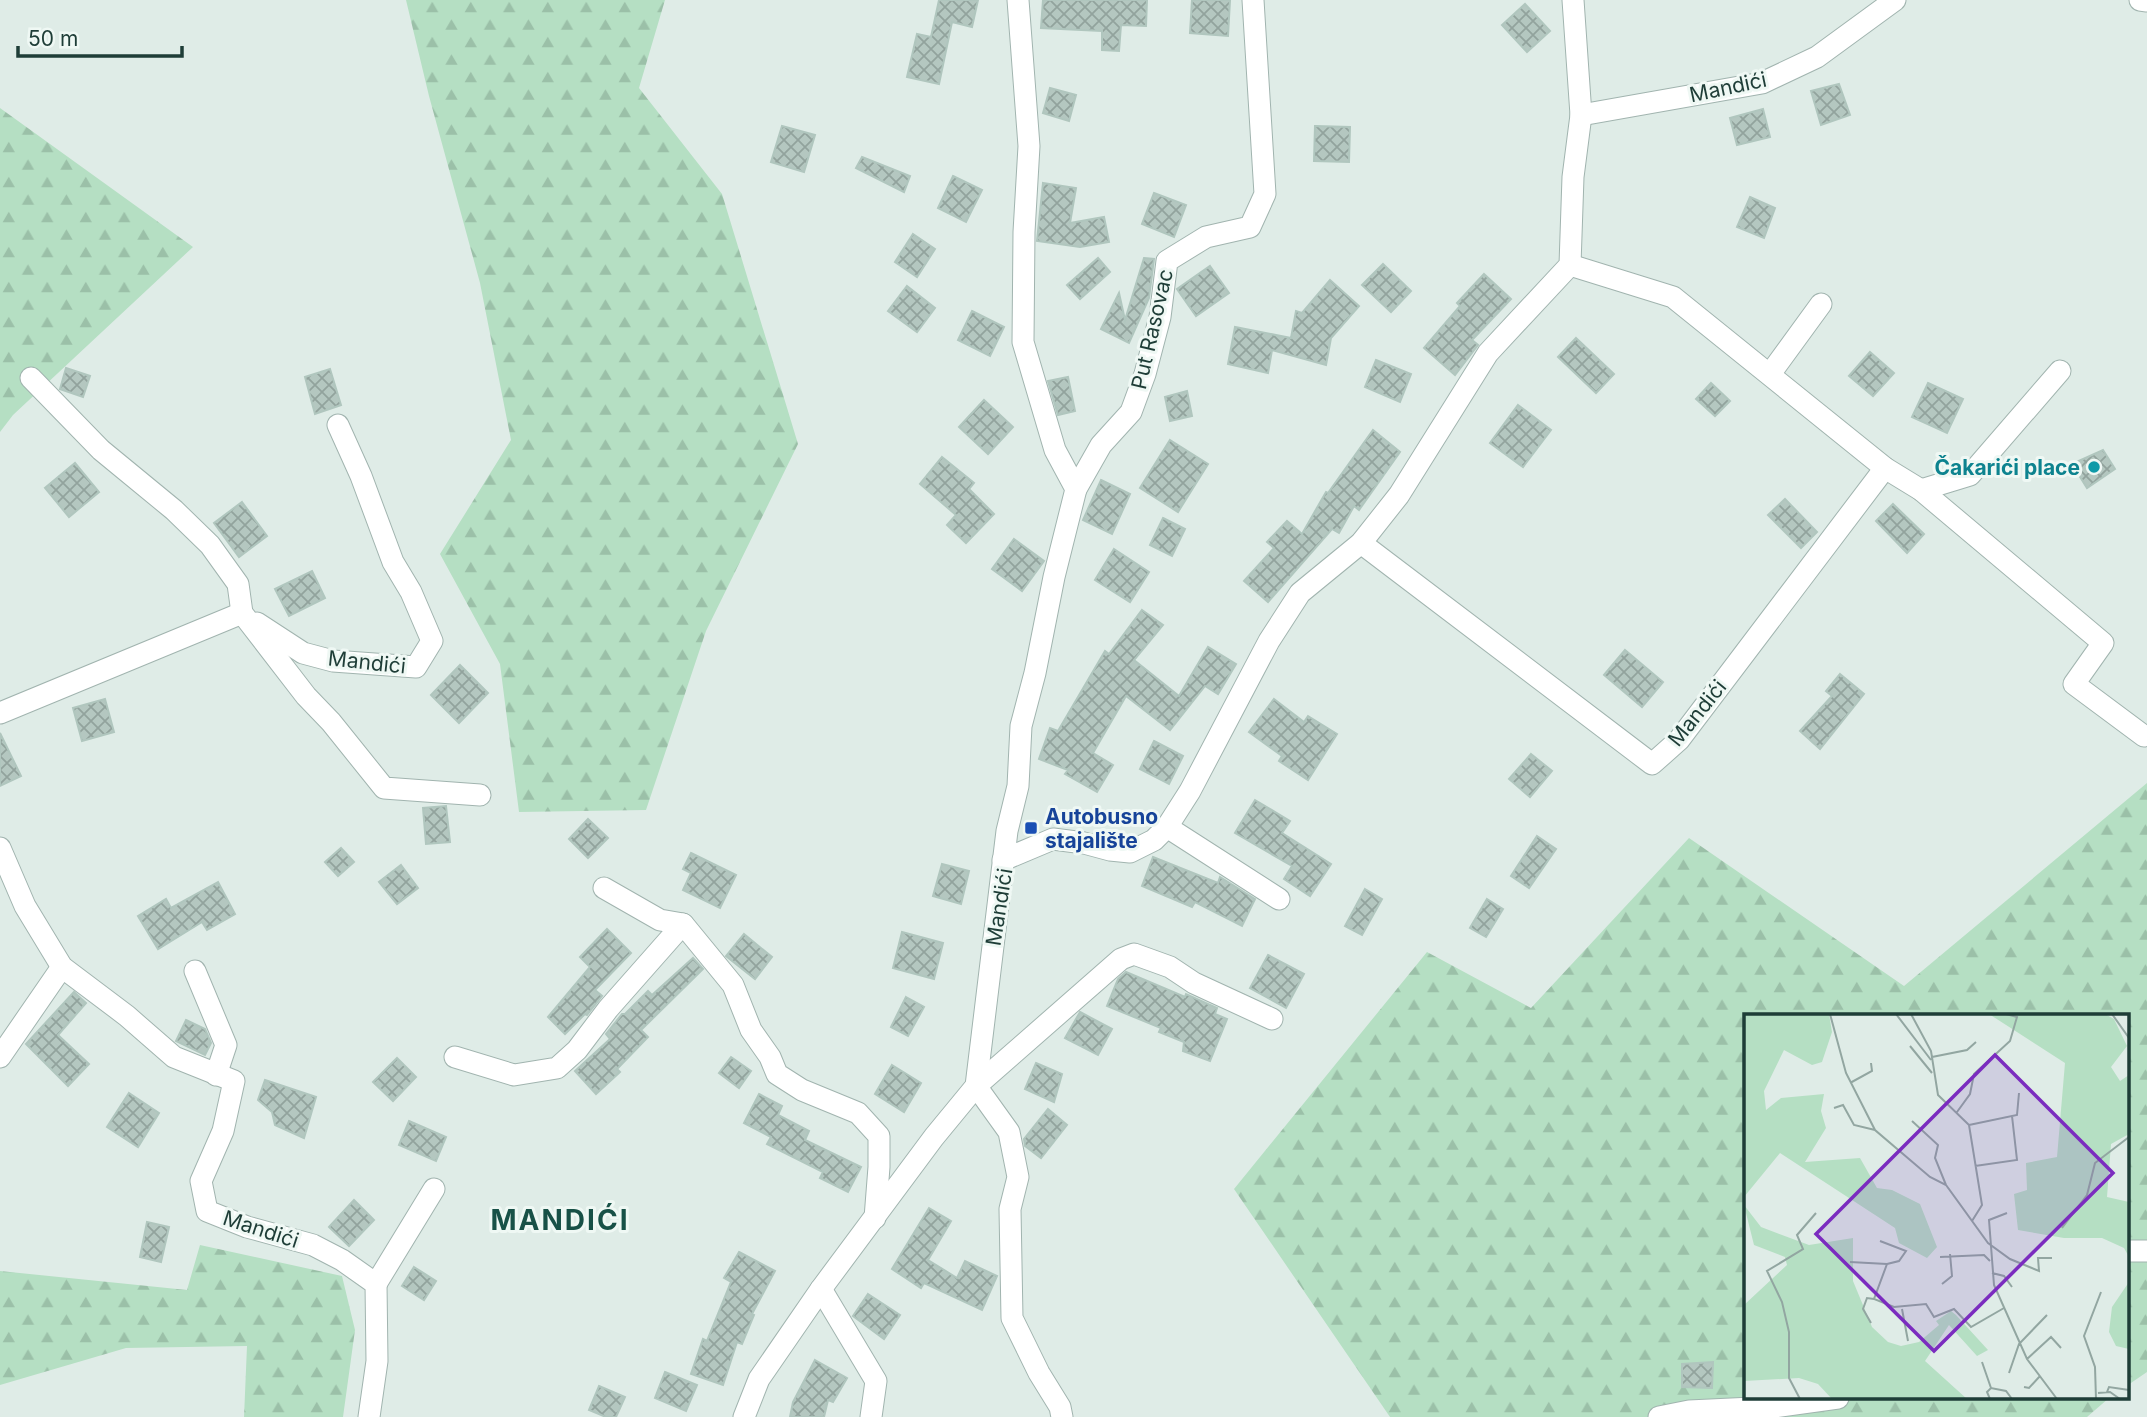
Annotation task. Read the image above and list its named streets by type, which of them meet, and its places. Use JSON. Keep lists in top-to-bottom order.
{
  "streets": {
    "street": ["Mandići", "Put Rasovac"]
  },
  "crossings": [
    ["Mandići", "Put Rasovac"]
  ],
  "districts": ["MANDIĆI"],
  "places": {
    "other": ["Čakarići place"],
    "transit": ["Autobusno stajalište"]
  },
  "scale_bar": "50 m"
}
